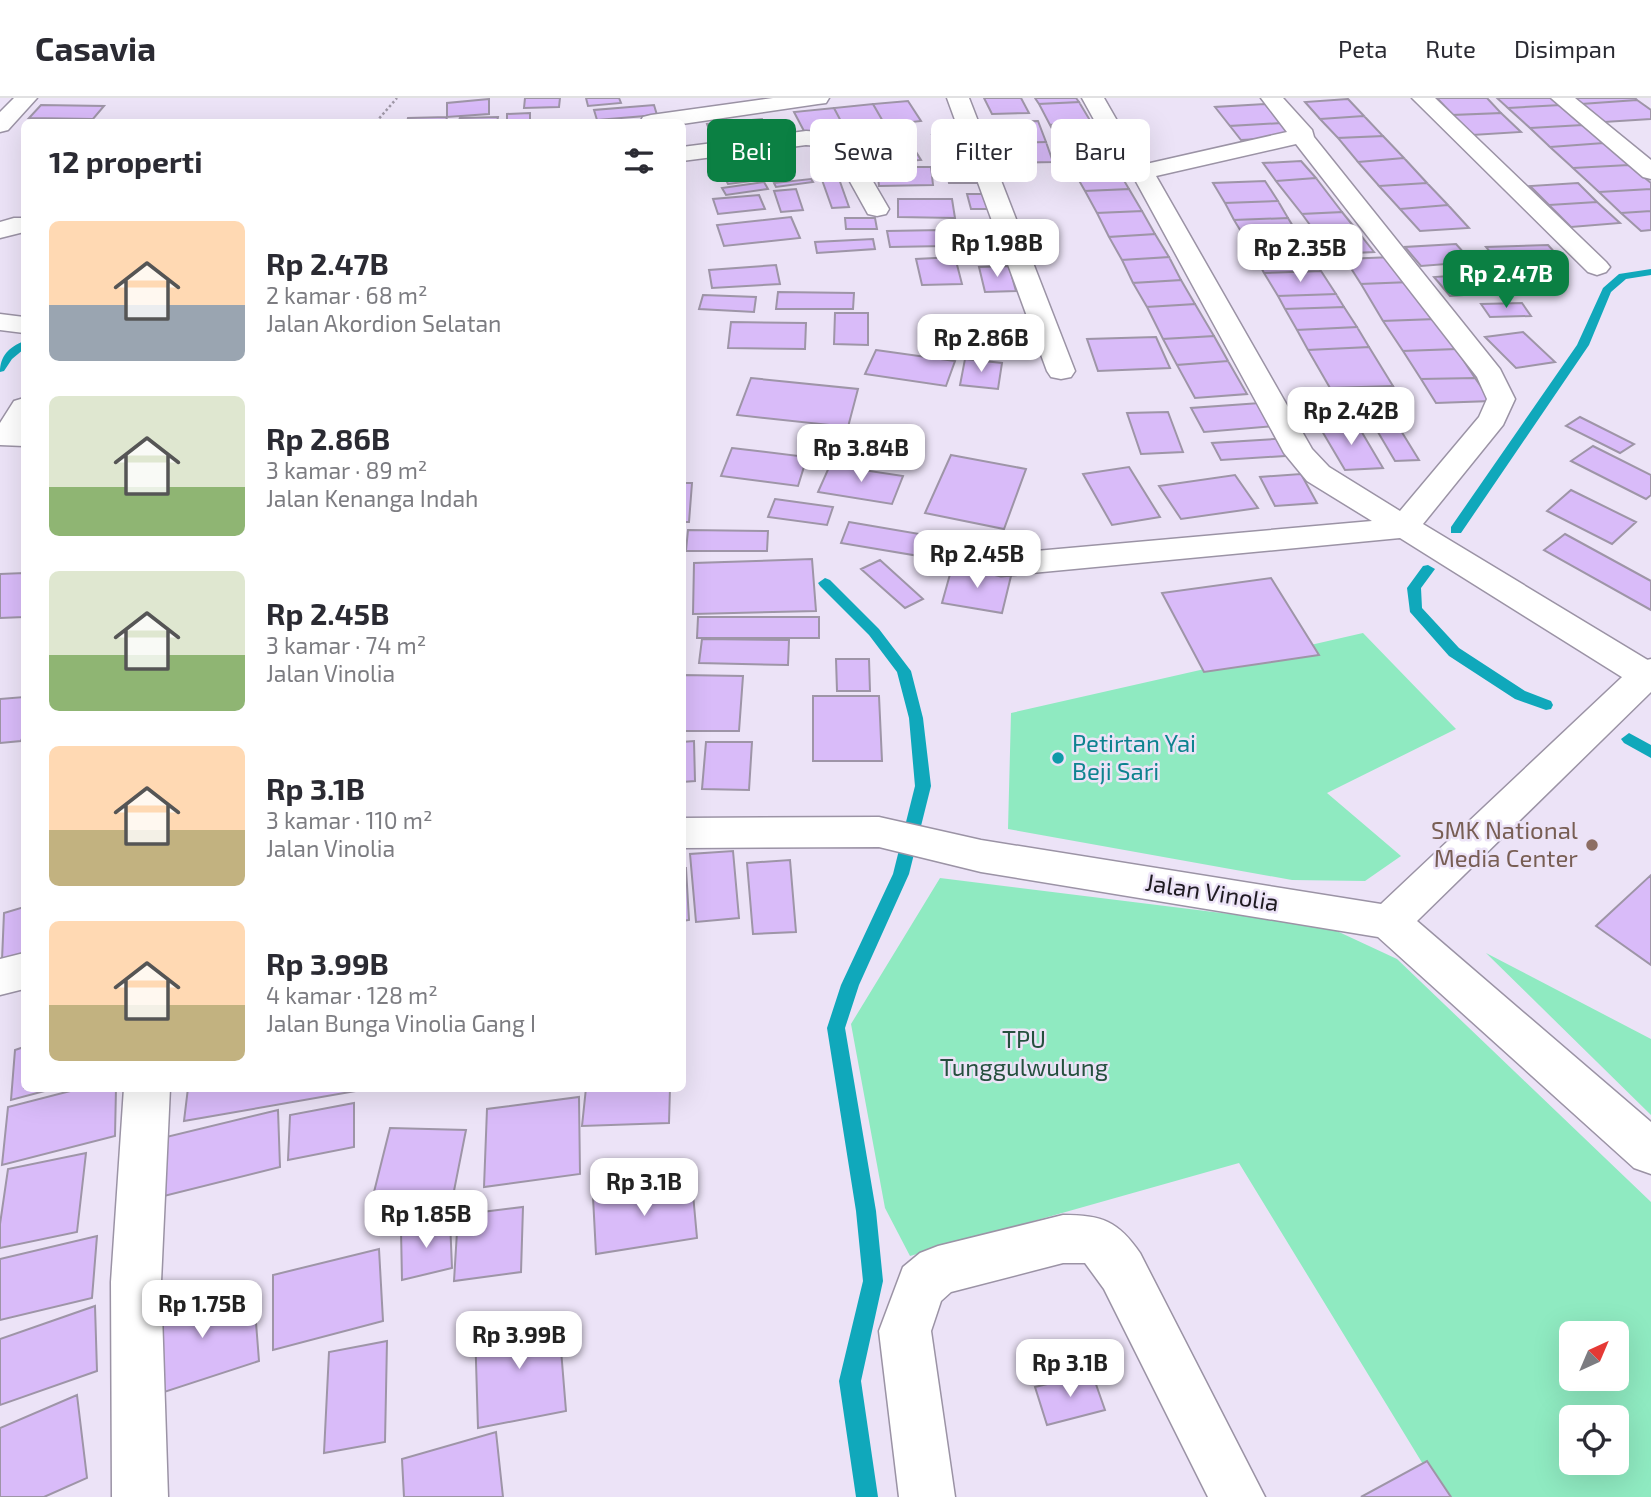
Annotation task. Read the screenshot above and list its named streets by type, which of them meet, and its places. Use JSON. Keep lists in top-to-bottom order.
{
  "streets": {
    "street": ["Jalan Vinolia"]
  },
  "parks": ["TPU Tunggulwulung"],
  "places": ["Petirtan Yai Beji Sari", "SMK National Media Center"],
  "north": "top right",
  "page": {
    "header": "Casavia",
    "nav": ["Peta", "Rute", "Disimpan"],
    "chip": [
      "Beli",
      "Sewa",
      "Filter",
      "Baru"
    ],
    "heading": "12 properti",
    "list": [
      {
        "name": "Rp 2.47B",
        "note": "2 kamar · 68 m² · Jalan Akordion Selatan"
      },
      {
        "name": "Rp 2.86B",
        "note": "3 kamar · 89 m² · Jalan Kenanga Indah"
      },
      {
        "name": "Rp 2.45B",
        "note": "3 kamar · 74 m² · Jalan Vinolia"
      },
      {
        "name": "Rp 3.1B",
        "note": "3 kamar · 110 m² · Jalan Vinolia"
      },
      {
        "name": "Rp 3.99B",
        "note": "4 kamar · 128 m² · Jalan Bunga Vinolia Gang I"
      }
    ],
    "price": [
      "Rp 1.98B",
      "Rp 2.35B",
      "Rp 2.47B",
      "Rp 2.86B",
      "Rp 2.42B",
      "Rp 3.84B",
      "Rp 2.45B",
      "Rp 3.1B",
      "Rp 1.85B",
      "Rp 1.75B",
      "Rp 3.99B",
      "Rp 3.1B"
    ]
  }
}
